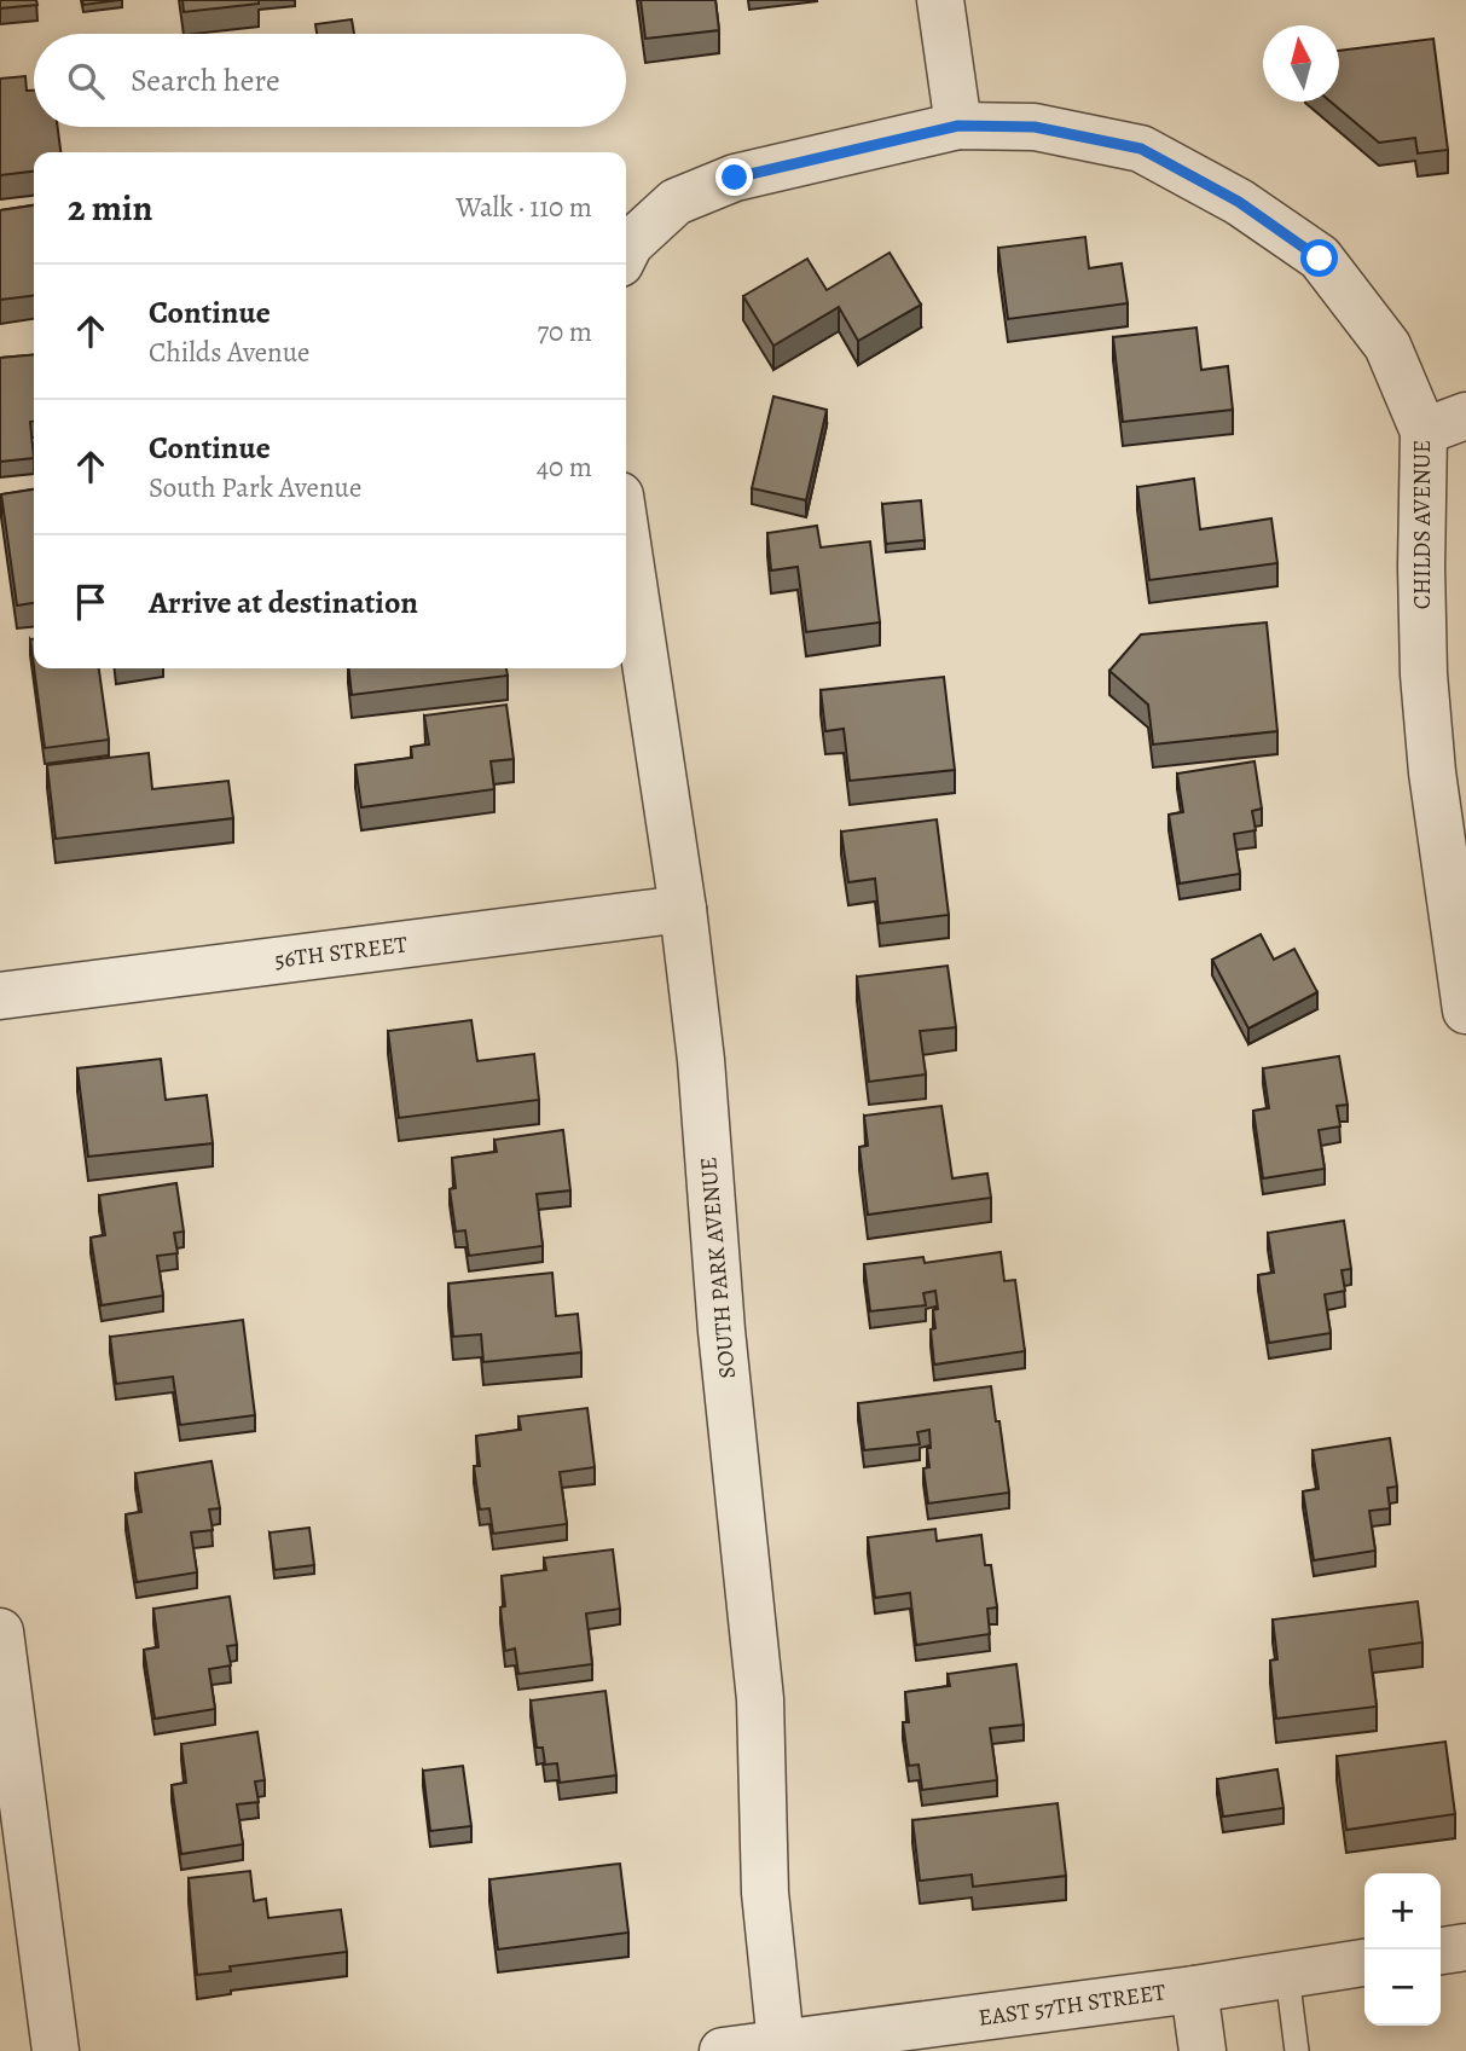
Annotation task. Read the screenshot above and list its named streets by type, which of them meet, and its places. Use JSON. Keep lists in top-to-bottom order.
{
  "streets": {
    "street": [
      "CHILDS AVENUE",
      "56TH STREET",
      "SOUTH PARK AVENUE",
      "EAST 57TH STREET"
    ]
  },
  "crossings": [
    ["56TH STREET", "SOUTH PARK AVENUE"],
    ["SOUTH PARK AVENUE", "EAST 57TH STREET"]
  ],
  "north": "top",
  "page": {
    "search": "Search here",
    "heading": ["2 min", "Walk · 110 m"],
    "list": [
      ["Continue", "Childs Avenue", "70 m"],
      ["Continue", "South Park Avenue", "40 m"],
      "Arrive at destination"
    ],
    "map_buttons": ["+", "−"]
  }
}
